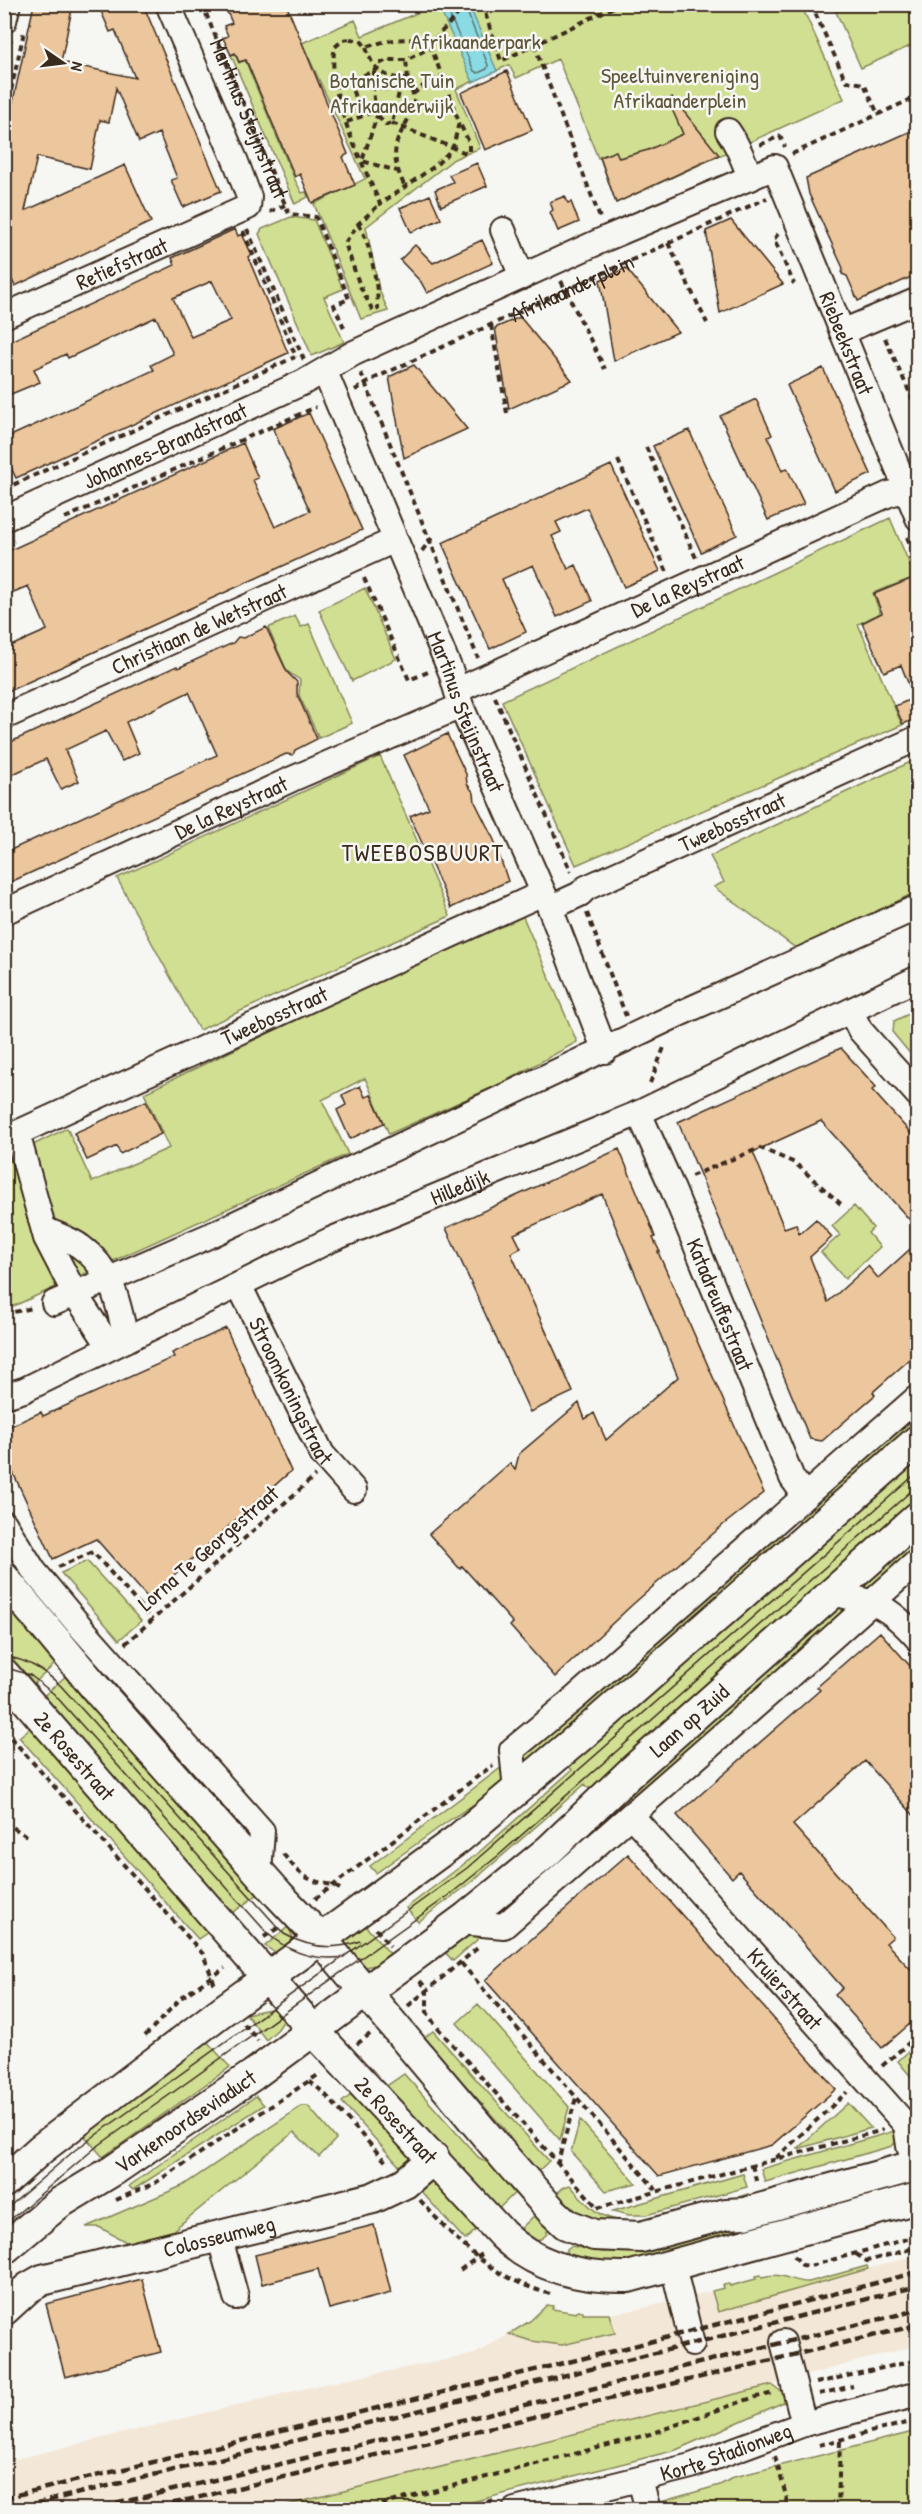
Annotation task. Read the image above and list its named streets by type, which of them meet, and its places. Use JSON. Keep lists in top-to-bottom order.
{
  "streets": {
    "main road": [
      "Laan op Zuid",
      "2e Rosestraat",
      "Varkenoordseviaduct",
      "Colosseumweg"
    ],
    "street": [
      "Martinus Steijnstraat",
      "Retiefstraat",
      "Afrikaanderplein",
      "Riebeekstraat",
      "Johannes-Brandstraat",
      "De la Reystraat",
      "Christiaan de Wetstraat",
      "Tweebosstraat",
      "Hilledijk",
      "Katadreuffestraat",
      "Stroomkoningstraat",
      "Kruierstraat",
      "Korte Stadionweg"
    ],
    "path": ["Lorna Te Georgestraat"]
  },
  "crossings": [
    ["Martinus Steijnstraat", "Retiefstraat"],
    ["Martinus Steijnstraat", "Afrikaanderplein"],
    ["Martinus Steijnstraat", "Johannes-Brandstraat"],
    ["Martinus Steijnstraat", "De la Reystraat"],
    ["Martinus Steijnstraat", "Christiaan de Wetstraat"],
    ["Martinus Steijnstraat", "Tweebosstraat"],
    ["Afrikaanderplein", "Riebeekstraat"],
    ["Afrikaanderplein", "Johannes-Brandstraat"],
    ["Riebeekstraat", "De la Reystraat"],
    ["Hilledijk", "Katadreuffestraat"],
    ["Hilledijk", "Stroomkoningstraat"],
    ["Stroomkoningstraat", "Lorna Te Georgestraat"],
    ["Laan op Zuid", "Kruierstraat"],
    ["Laan op Zuid", "Varkenoordseviaduct"],
    ["2e Rosestraat", "Varkenoordseviaduct"],
    ["2e Rosestraat", "Colosseumweg"]
  ],
  "districts": ["TWEEBOSBUURT"],
  "parks": ["Afrikaanderpark", "Speeltuinvereniging Afrikaanderplein", "Botanische Tuin Afrikaanderwijk"],
  "north": "right"
}
